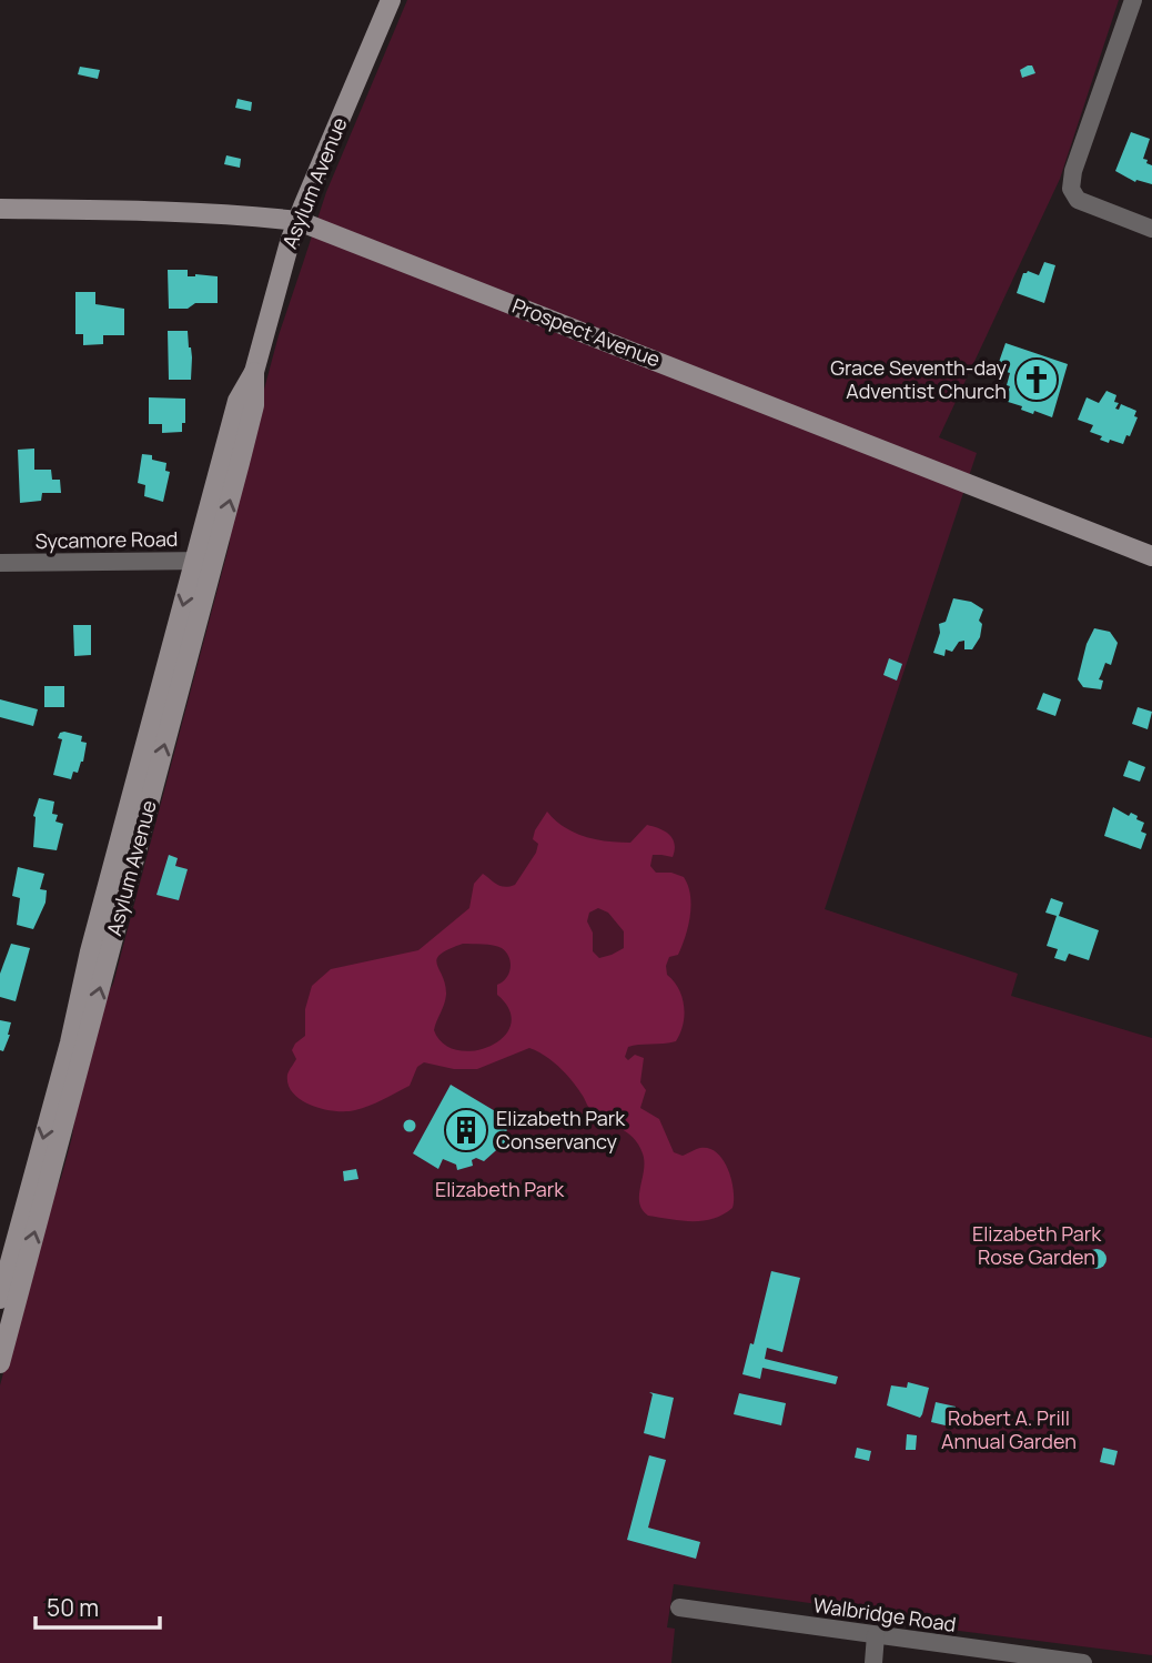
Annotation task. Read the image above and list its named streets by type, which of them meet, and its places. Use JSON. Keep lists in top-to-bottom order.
{
  "streets": {
    "main road": ["Asylum Avenue", "Prospect Avenue"],
    "street": ["Sycamore Road", "Walbridge Road"]
  },
  "crossings": [
    ["Asylum Avenue", "Prospect Avenue"],
    ["Asylum Avenue", "Sycamore Road"]
  ],
  "parks": ["Elizabeth Park", "Elizabeth Park Rose Garden", "Robert A. Prill Annual Garden"],
  "places": {
    "church": ["Grace Seventh-day Adventist Church"],
    "building": ["Elizabeth Park Conservancy"]
  },
  "scale_bar": "50 m"
}
